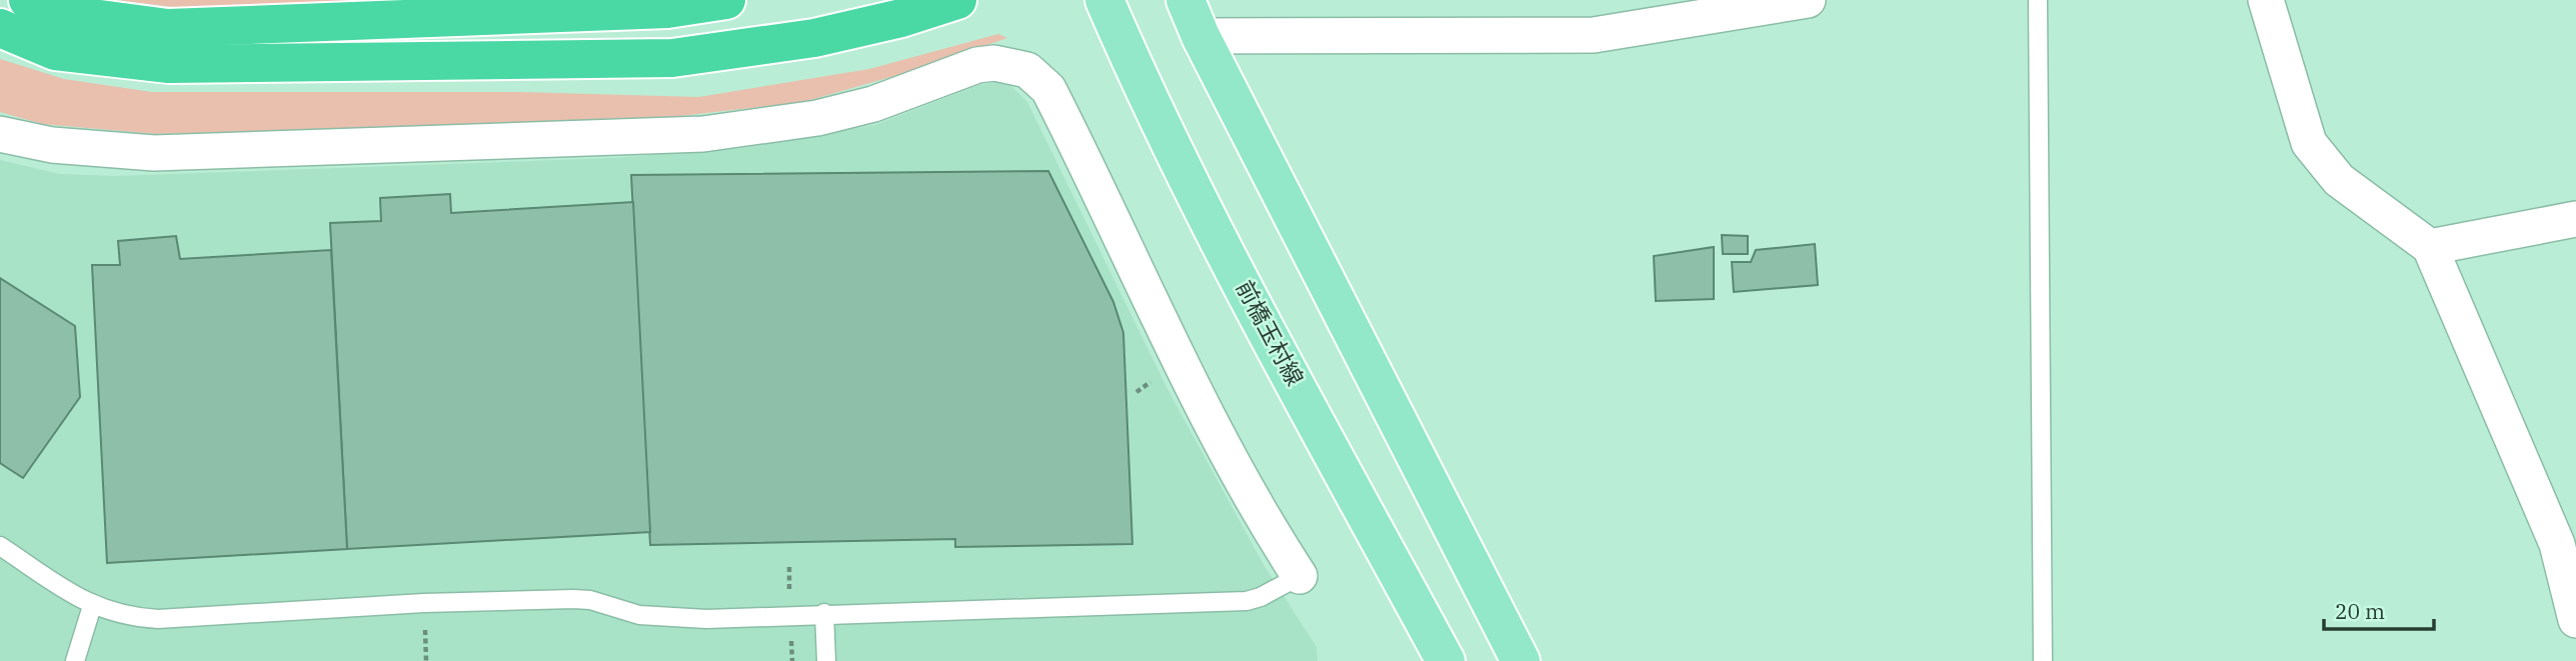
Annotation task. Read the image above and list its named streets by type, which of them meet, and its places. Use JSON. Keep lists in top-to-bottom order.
{
  "streets": {
    "main road": ["前橋玉村線"]
  },
  "scale_bar": "20 m"
}
